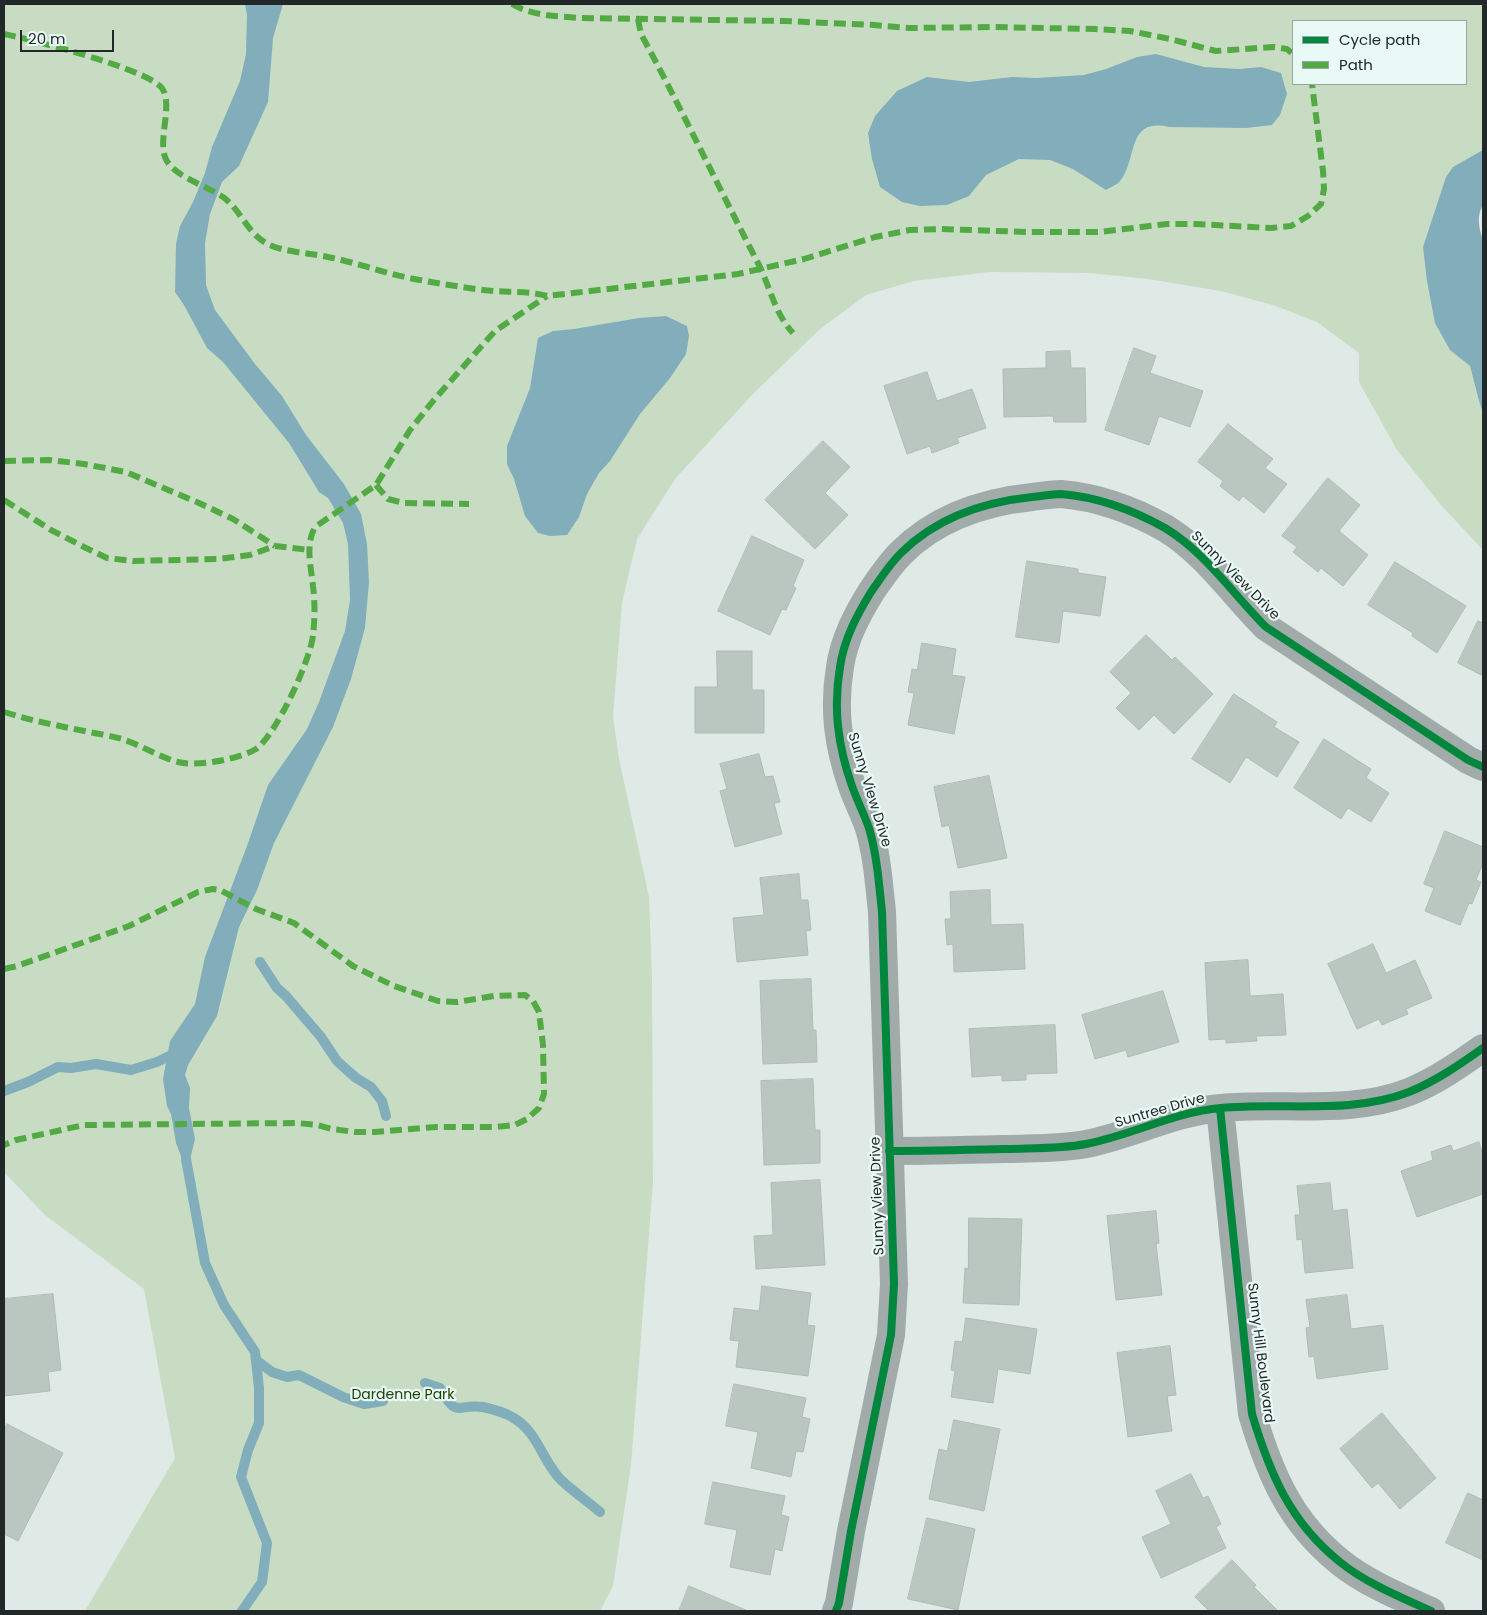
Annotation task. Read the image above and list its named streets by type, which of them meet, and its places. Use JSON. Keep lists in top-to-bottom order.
{
  "streets": {
    "street": ["Sunny View Drive", "Suntree Drive", "Sunny Hill Boulevard"]
  },
  "crossings": [
    ["Sunny View Drive", "Suntree Drive"],
    ["Suntree Drive", "Sunny Hill Boulevard"]
  ],
  "parks": ["Dardenne Park"],
  "legend": ["Cycle path", "Path"],
  "scale_bar": "20 m"
}
